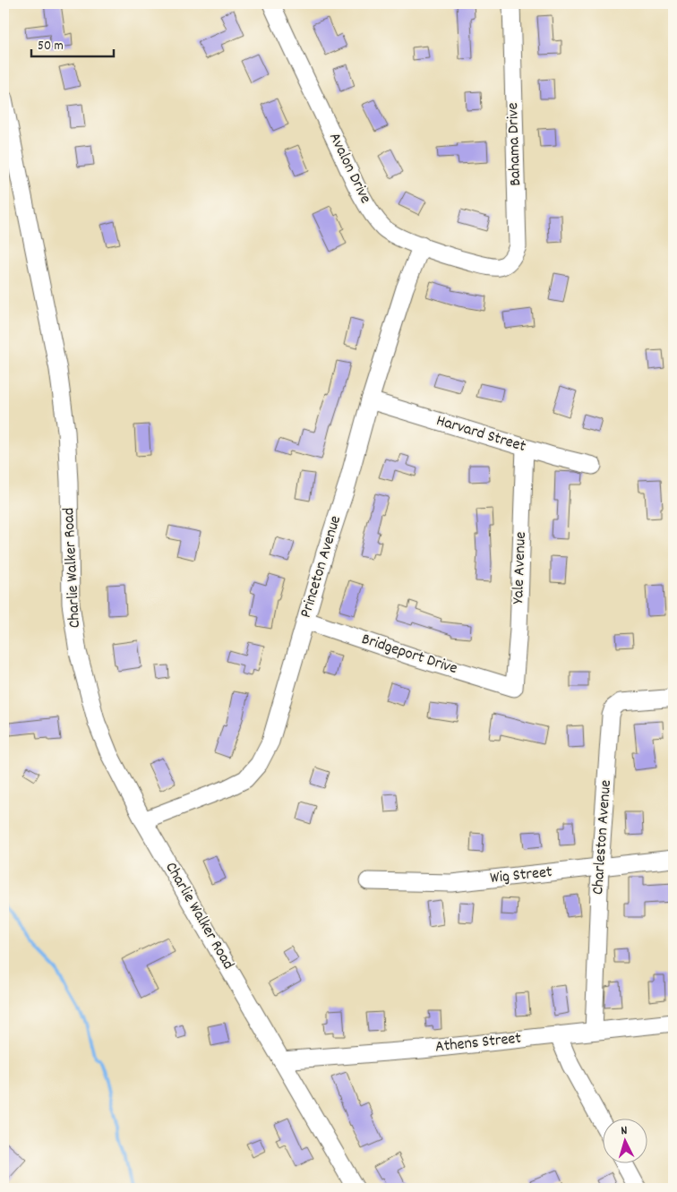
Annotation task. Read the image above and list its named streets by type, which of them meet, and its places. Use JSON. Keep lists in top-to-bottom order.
{
  "streets": {
    "street": [
      "Bahama Drive",
      "Avalon Drive",
      "Harvard Street",
      "Princeton Avenue",
      "Charlie Walker Road",
      "Yale Avenue",
      "Bridgeport Drive",
      "Charleston Avenue",
      "Wig Street",
      "Athens Street"
    ]
  },
  "crossings": [
    ["Bahama Drive", "Avalon Drive"],
    ["Avalon Drive", "Princeton Avenue"],
    ["Harvard Street", "Princeton Avenue"],
    ["Harvard Street", "Yale Avenue"],
    ["Princeton Avenue", "Charlie Walker Road"],
    ["Princeton Avenue", "Bridgeport Drive"],
    ["Charlie Walker Road", "Athens Street"],
    ["Yale Avenue", "Bridgeport Drive"],
    ["Charleston Avenue", "Wig Street"],
    ["Charleston Avenue", "Athens Street"]
  ],
  "scale_bar": "50 m",
  "north": "top"
}
